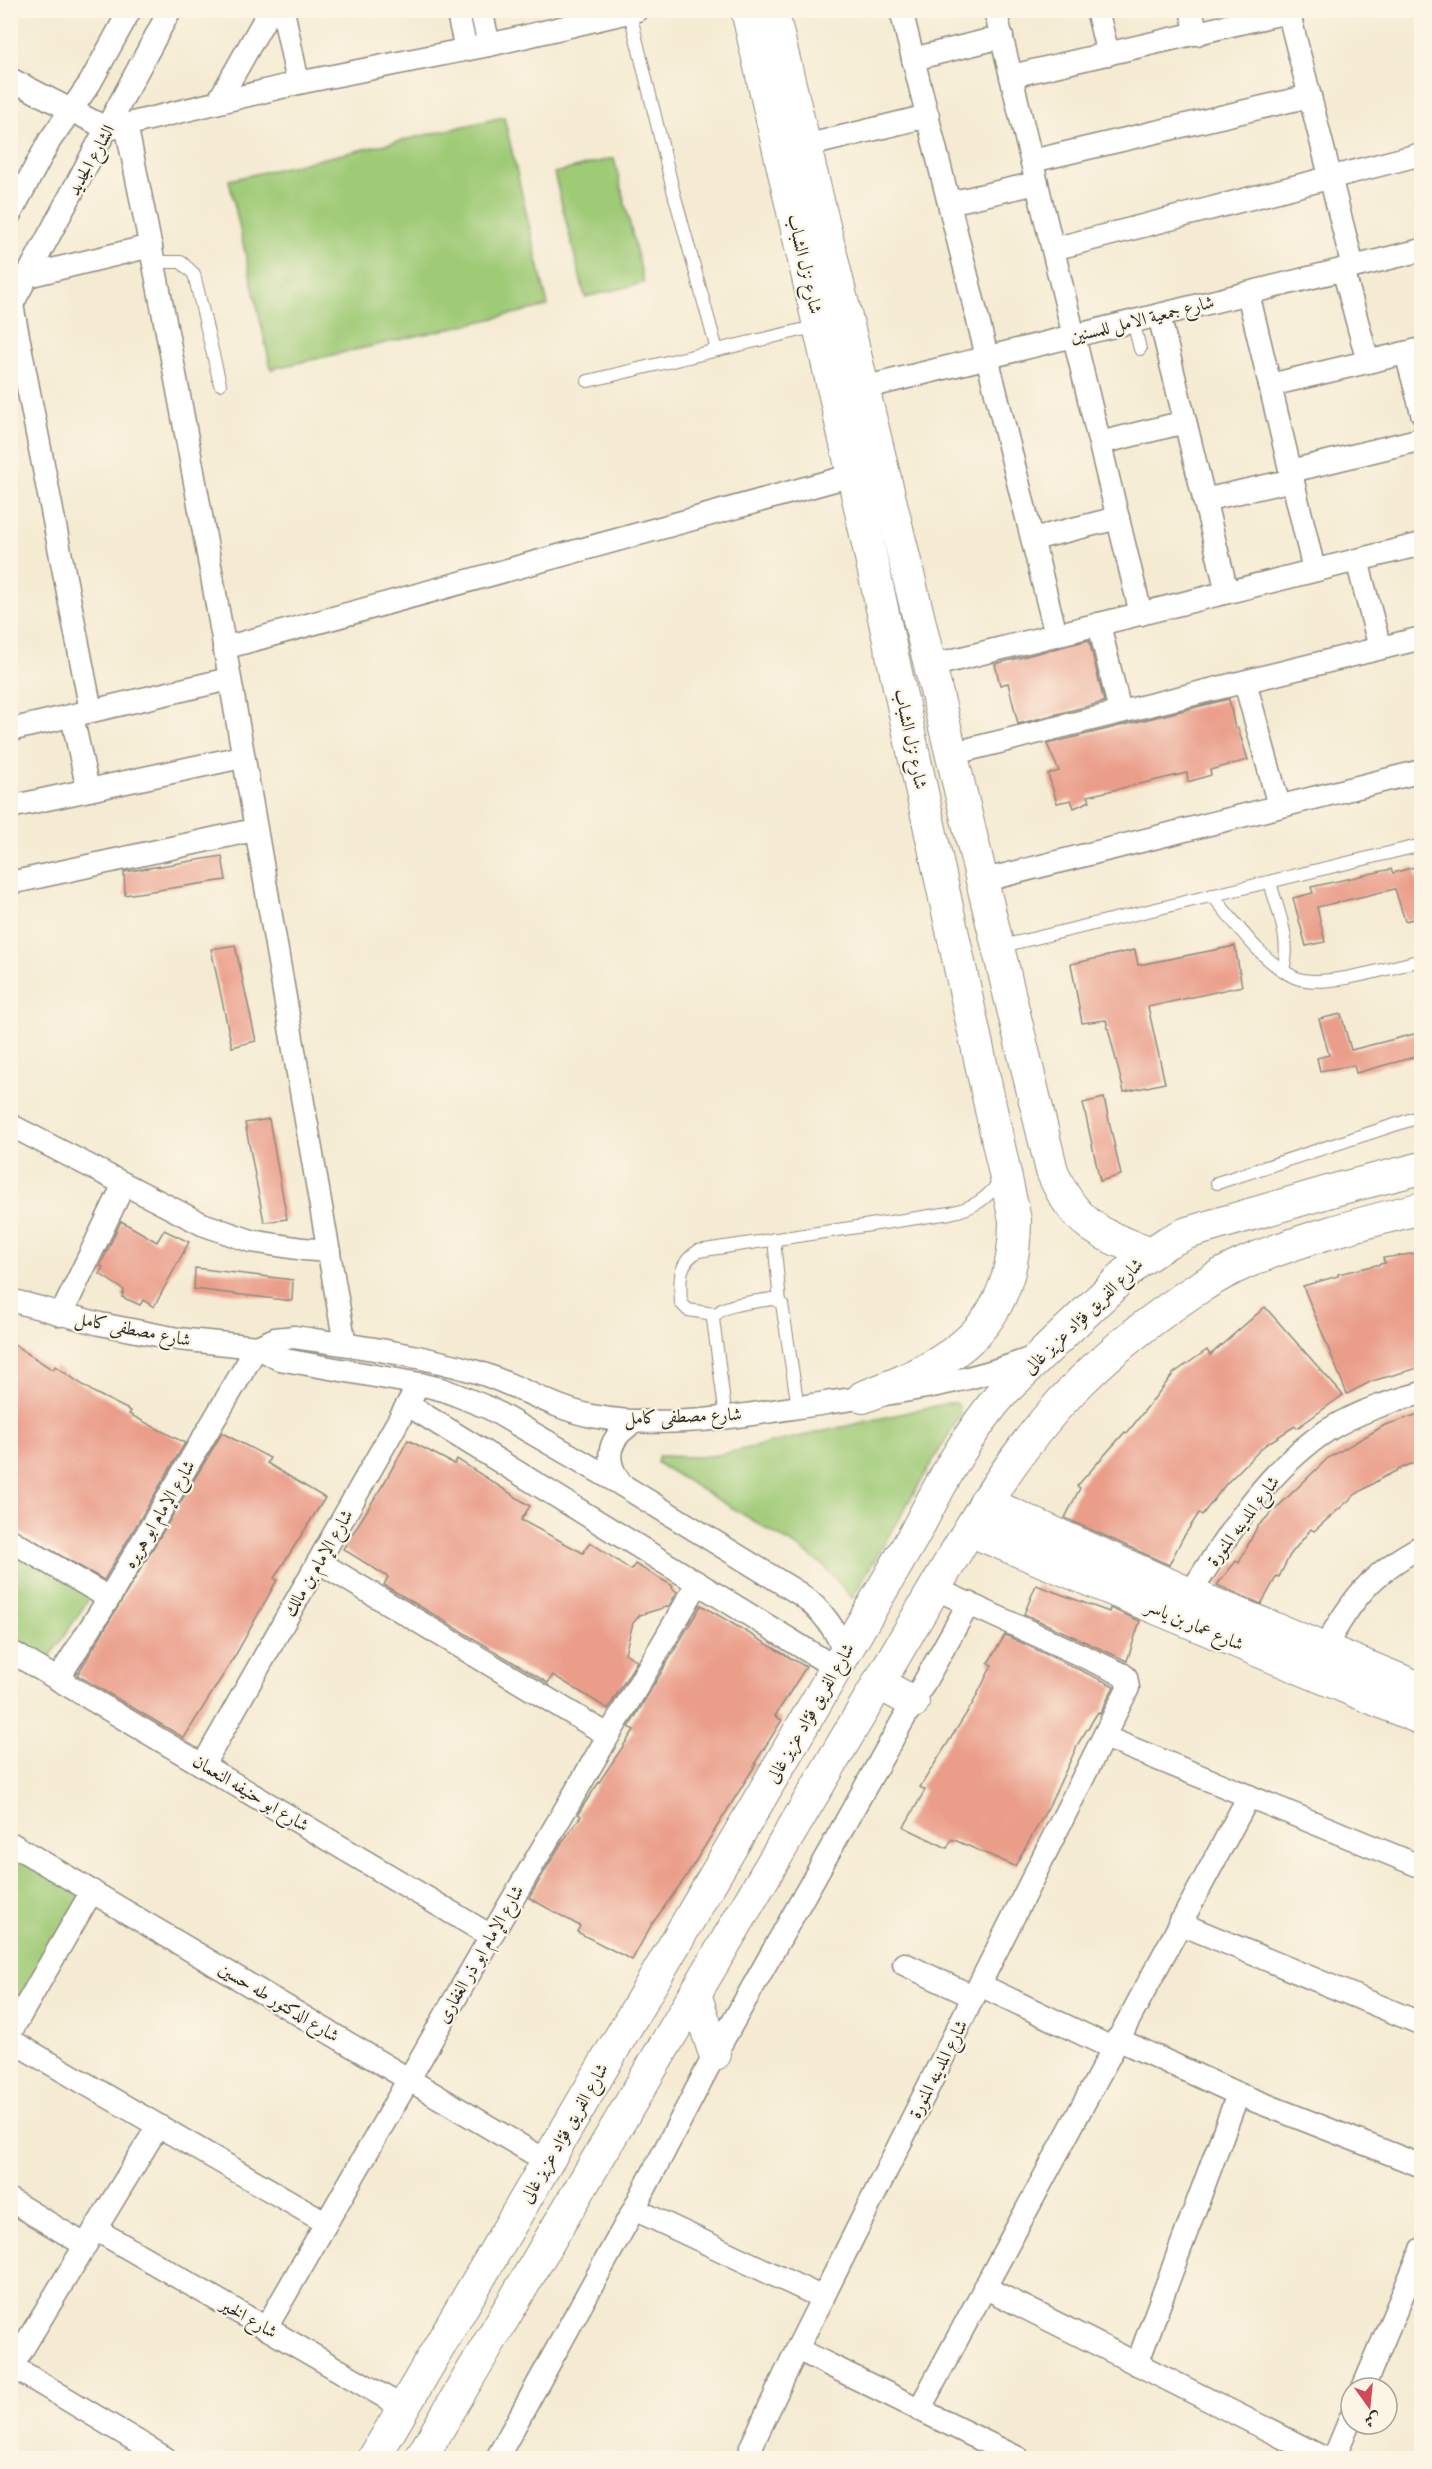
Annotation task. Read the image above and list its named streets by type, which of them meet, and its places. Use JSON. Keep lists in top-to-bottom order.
{
  "streets": {
    "street": [
      "الشارع الجديد",
      "شارع نزل الشباب",
      "شارع جمعية الامل للمسنين",
      "شارع الفريق فؤاد عزيز غالى",
      "شارع مصطفى كامل",
      "شارع الإمام ابو هريره",
      "شارع المدينه المنورة",
      "شارع الإمام بن مالك",
      "شارع عمار بن ياسر",
      "شارع ابو حنيفه النعمان",
      "شارع الإمام ابو ذر الغفارى",
      "شارع الدكتور طه حسين",
      "شارع الخير"
    ]
  },
  "crossings": [
    ["شارع نزل الشباب", "شارع جمعية الامل للمسنين"],
    ["شارع نزل الشباب", "شارع الفريق فؤاد عزيز غالى"],
    ["شارع نزل الشباب", "شارع مصطفى كامل"],
    ["شارع الفريق فؤاد عزيز غالى", "شارع مصطفى كامل"],
    ["شارع الفريق فؤاد عزيز غالى", "شارع الدكتور طه حسين"],
    ["شارع الفريق فؤاد عزيز غالى", "شارع الخير"],
    ["شارع مصطفى كامل", "شارع الإمام ابو هريره"],
    ["شارع مصطفى كامل", "شارع الإمام بن مالك"],
    ["شارع الإمام ابو هريره", "شارع ابو حنيفه النعمان"],
    ["شارع المدينه المنورة", "شارع عمار بن ياسر"],
    ["شارع الإمام بن مالك", "شارع ابو حنيفه النعمان"],
    ["شارع ابو حنيفه النعمان", "شارع الإمام ابو ذر الغفارى"],
    ["شارع الإمام ابو ذر الغفارى", "شارع الدكتور طه حسين"],
    ["شارع الإمام ابو ذر الغفارى", "شارع الخير"]
  ],
  "north": "bottom"
}
